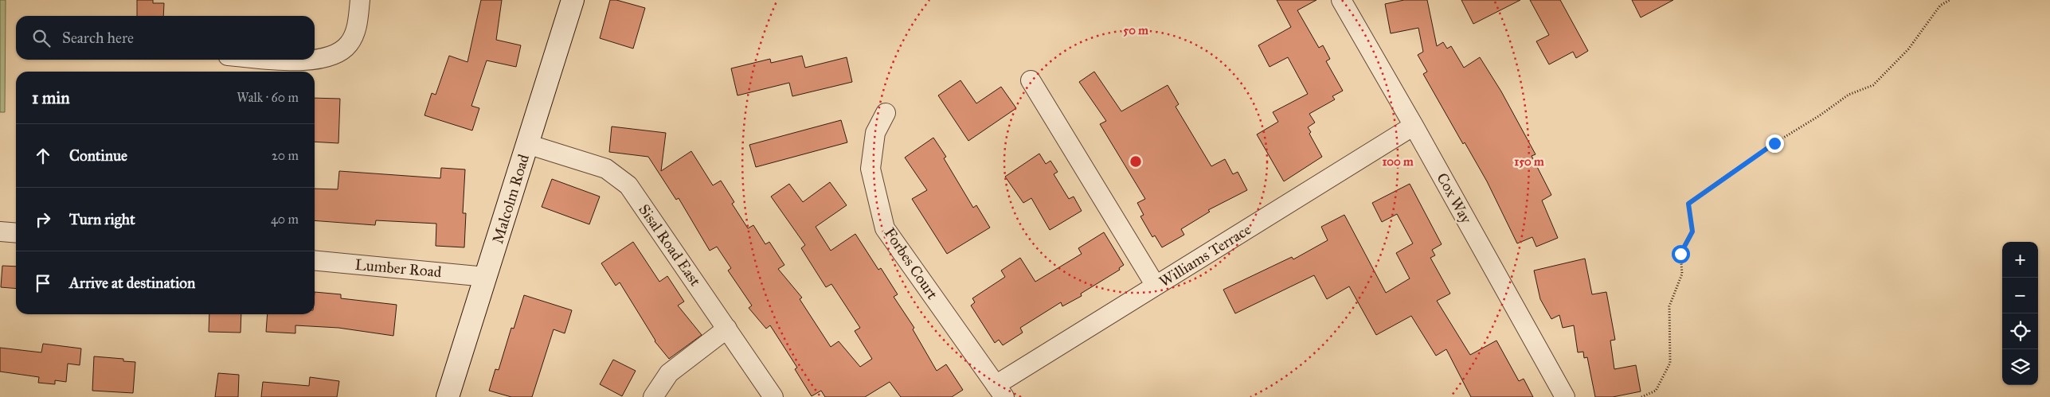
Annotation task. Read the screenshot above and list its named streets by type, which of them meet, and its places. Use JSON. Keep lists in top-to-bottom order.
{
  "streets": {
    "street": [
      "Cox Way",
      "Malcolm Road",
      "Sisal Road East",
      "Williams Terrace",
      "Forbes Court",
      "Lumber Road"
    ]
  },
  "crossings": [
    ["Cox Way", "Williams Terrace"],
    ["Malcolm Road", "Sisal Road East"],
    ["Malcolm Road", "Lumber Road"],
    ["Williams Terrace", "Forbes Court"]
  ],
  "page": {
    "search": "Search here",
    "heading": ["1 min", "Walk · 60 m"],
    "list": [
      ["Continue", "20 m"],
      ["Turn right", "40 m"],
      "Arrive at destination"
    ],
    "map_buttons": ["+", "−"]
  },
  "rings": ["50 m", "100 m", "150 m"]
}
